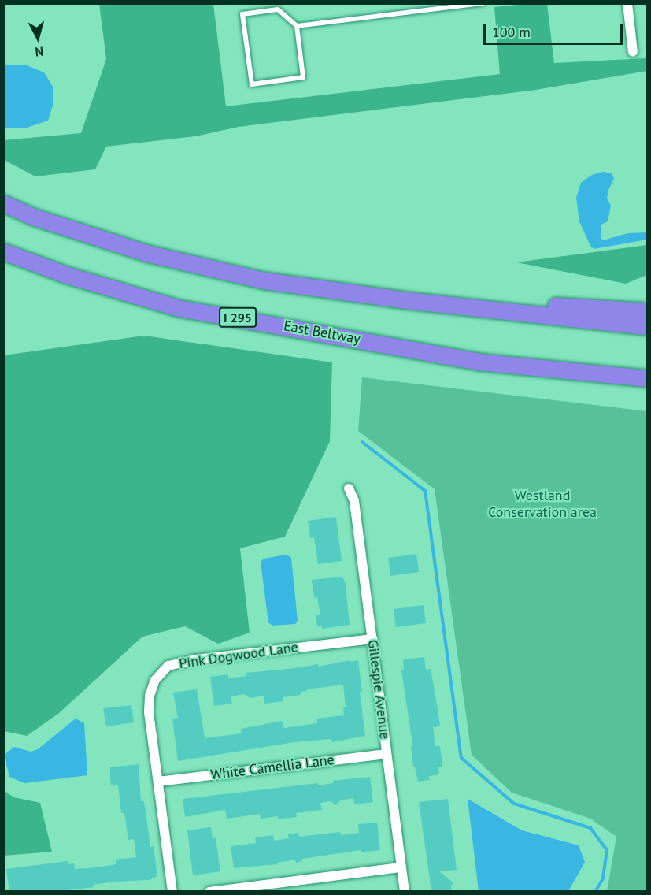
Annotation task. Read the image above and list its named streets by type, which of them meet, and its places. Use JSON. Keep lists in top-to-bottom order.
{
  "streets": {
    "highway": ["I 295", "East Beltway"],
    "street": ["Pink Dogwood Lane", "Gillespie Avenue", "White Camellia Lane"]
  },
  "crossings": [
    ["Pink Dogwood Lane", "Gillespie Avenue"],
    ["Pink Dogwood Lane", "White Camellia Lane"],
    ["Gillespie Avenue", "White Camellia Lane"]
  ],
  "parks": ["Westland Conservation area"],
  "scale_bar": "100 m",
  "north": "bottom"
}
